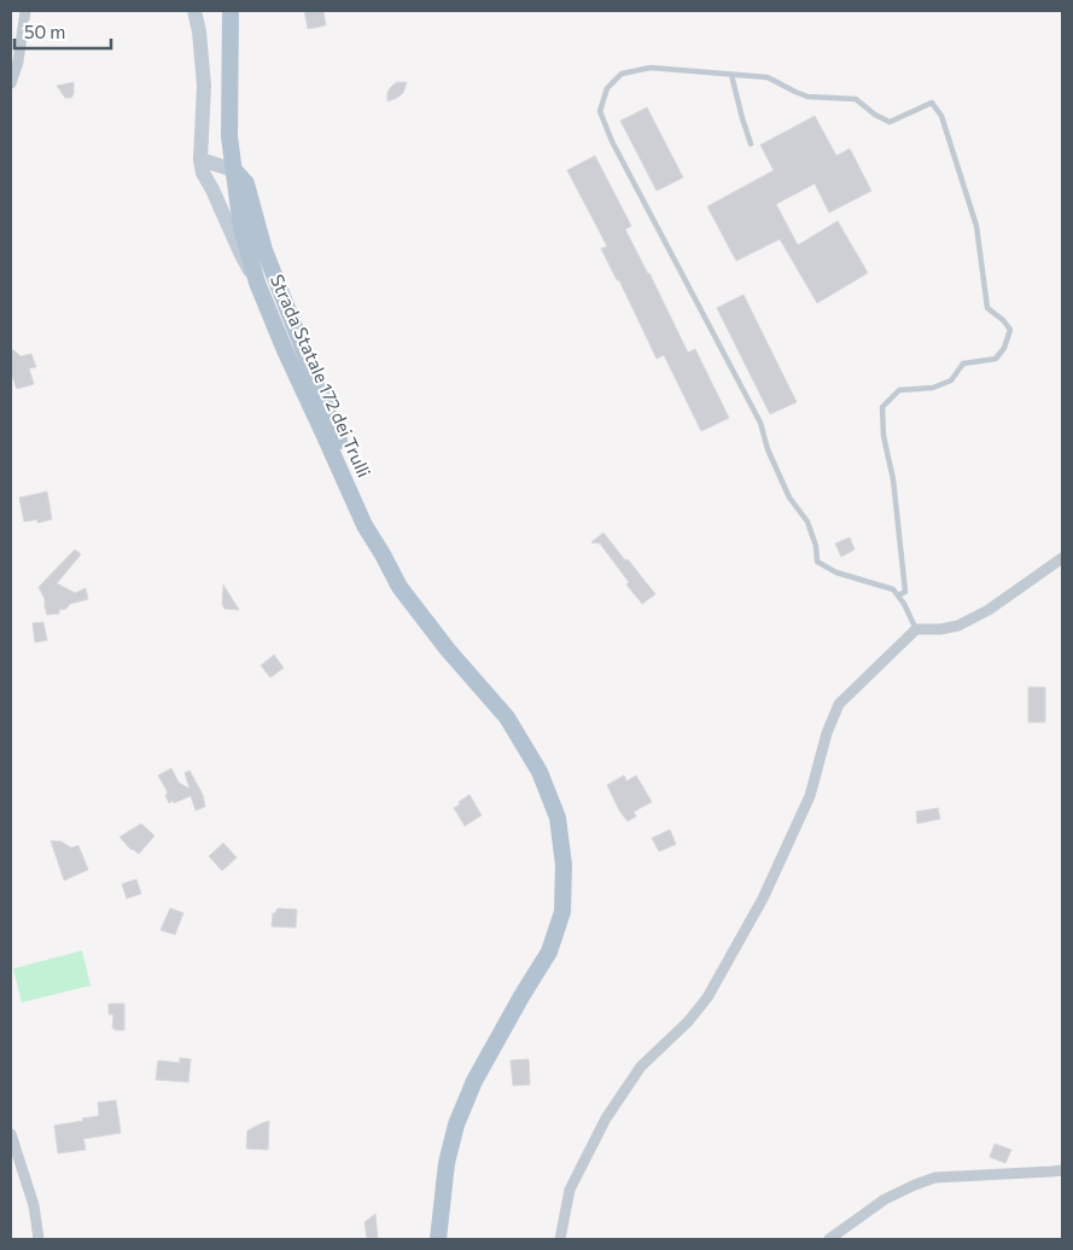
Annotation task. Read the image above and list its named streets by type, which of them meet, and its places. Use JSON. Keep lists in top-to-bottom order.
{
  "streets": {
    "main road": ["Strada Statale 172 dei Trulli"]
  },
  "scale_bar": "50 m"
}
